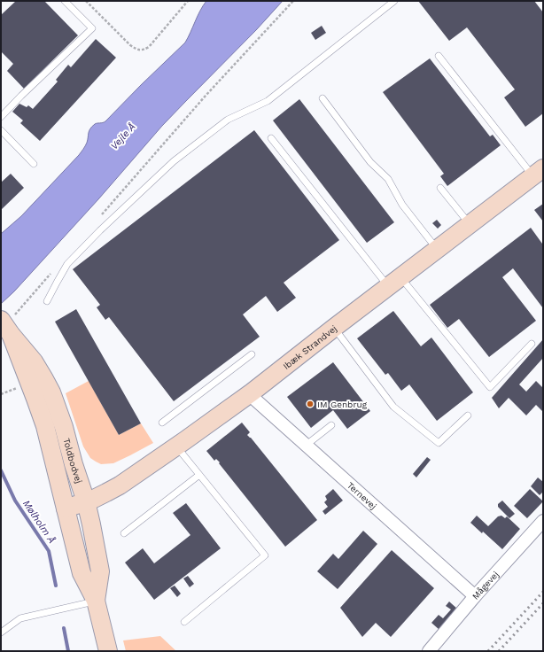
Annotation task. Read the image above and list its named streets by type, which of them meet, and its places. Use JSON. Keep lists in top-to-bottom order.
{
  "streets": {
    "main road": ["Ibæk Strandvej", "Toldbodvej"],
    "street": ["Ternevej", "Mågevej"]
  },
  "crossings": [
    ["Ibæk Strandvej", "Toldbodvej"],
    ["Ibæk Strandvej", "Ternevej"],
    ["Ternevej", "Mågevej"]
  ],
  "water": ["Vejle Å", "Mølholm Å"],
  "places": ["IM Genbrug"]
}
